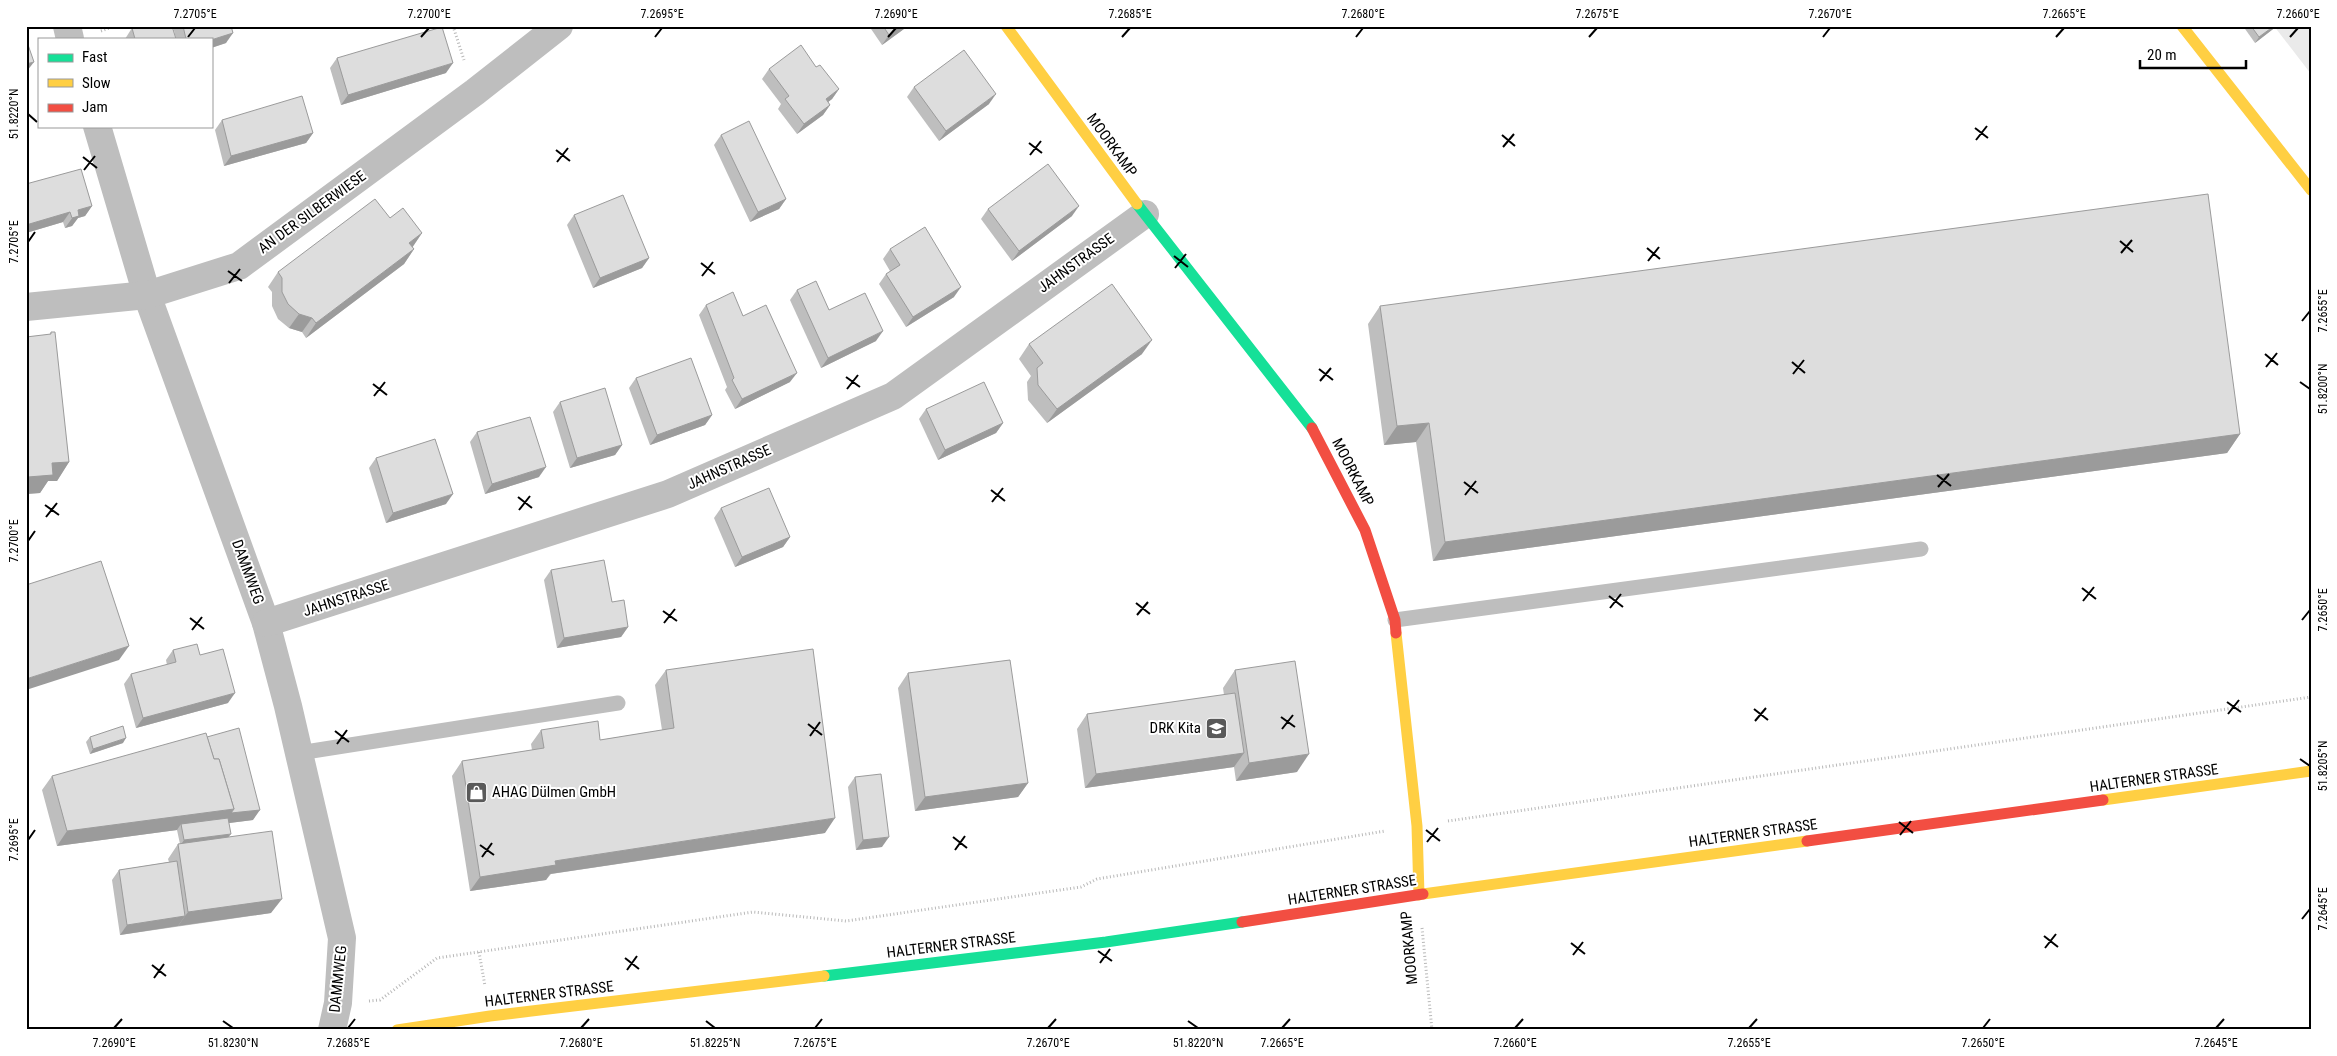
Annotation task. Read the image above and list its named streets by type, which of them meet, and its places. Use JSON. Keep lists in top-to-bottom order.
{
  "streets": {
    "main road": ["MOORKAMP", "HALTERNER STRASSE"],
    "street": ["AN DER SILBERWIESE", "JAHNSTRASSE", "DAMMWEG"]
  },
  "crossings": [
    ["MOORKAMP", "JAHNSTRASSE"],
    ["MOORKAMP", "HALTERNER STRASSE"],
    ["AN DER SILBERWIESE", "DAMMWEG"],
    ["JAHNSTRASSE", "DAMMWEG"]
  ],
  "places": {
    "school or university": ["DRK Kita"],
    "shop": ["AHAG Dülmen GmbH"]
  },
  "legend": ["Fast", "Slow", "Jam"],
  "scale_bar": "20 m",
  "coordinates": [
    "7.2705°E",
    "7.2700°E",
    "7.2695°E",
    "7.2690°E",
    "7.2685°E",
    "7.2680°E",
    "7.2675°E",
    "7.2670°E",
    "7.2665°E",
    "7.2660°E",
    "51.8220°N",
    "7.2655°E",
    "51.8200°N",
    "7.2650°E",
    "51.8205°N",
    "7.2645°E",
    "51.8230°N",
    "51.8225°N"
  ]
}
